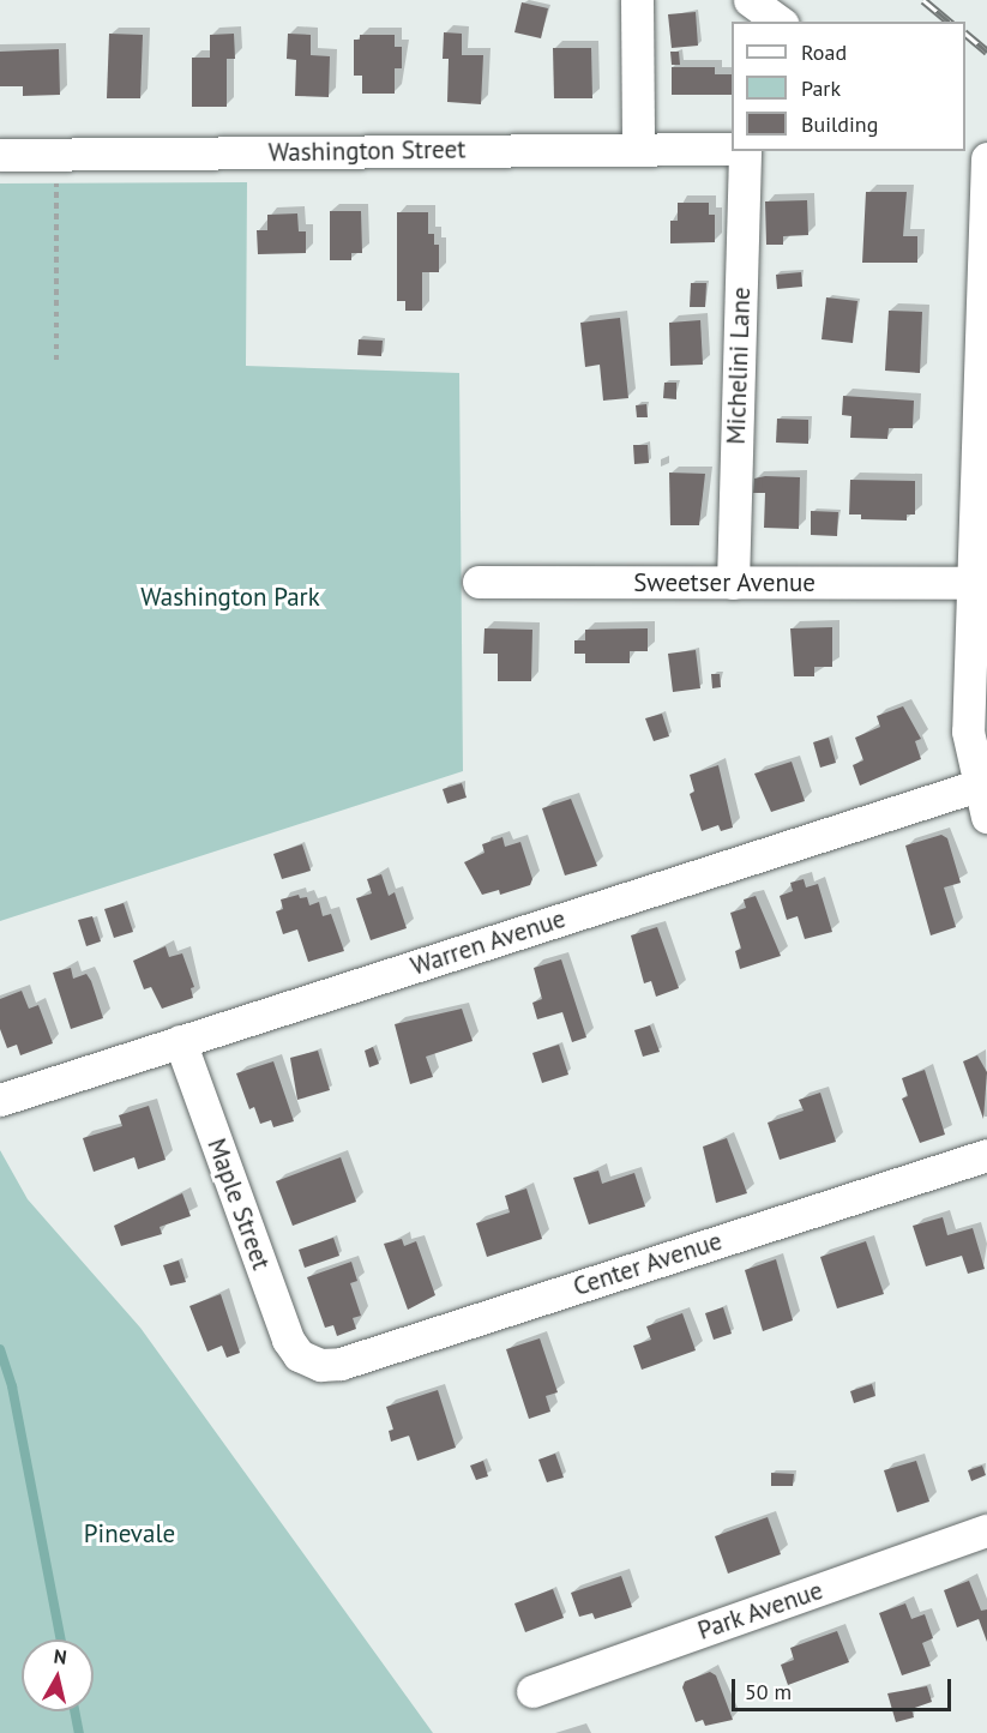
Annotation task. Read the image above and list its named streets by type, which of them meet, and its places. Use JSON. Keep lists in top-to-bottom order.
{
  "streets": {
    "street": [
      "Washington Street",
      "Michelini Lane",
      "Sweetser Avenue",
      "Warren Avenue",
      "Maple Street",
      "Center Avenue",
      "Park Avenue"
    ]
  },
  "crossings": [
    ["Michelini Lane", "Sweetser Avenue"],
    ["Warren Avenue", "Maple Street"],
    ["Maple Street", "Center Avenue"]
  ],
  "parks": ["Washington Park", "Pinevale"],
  "legend": ["Road", "Park", "Building"],
  "scale_bar": "50 m",
  "north": "top"
}
